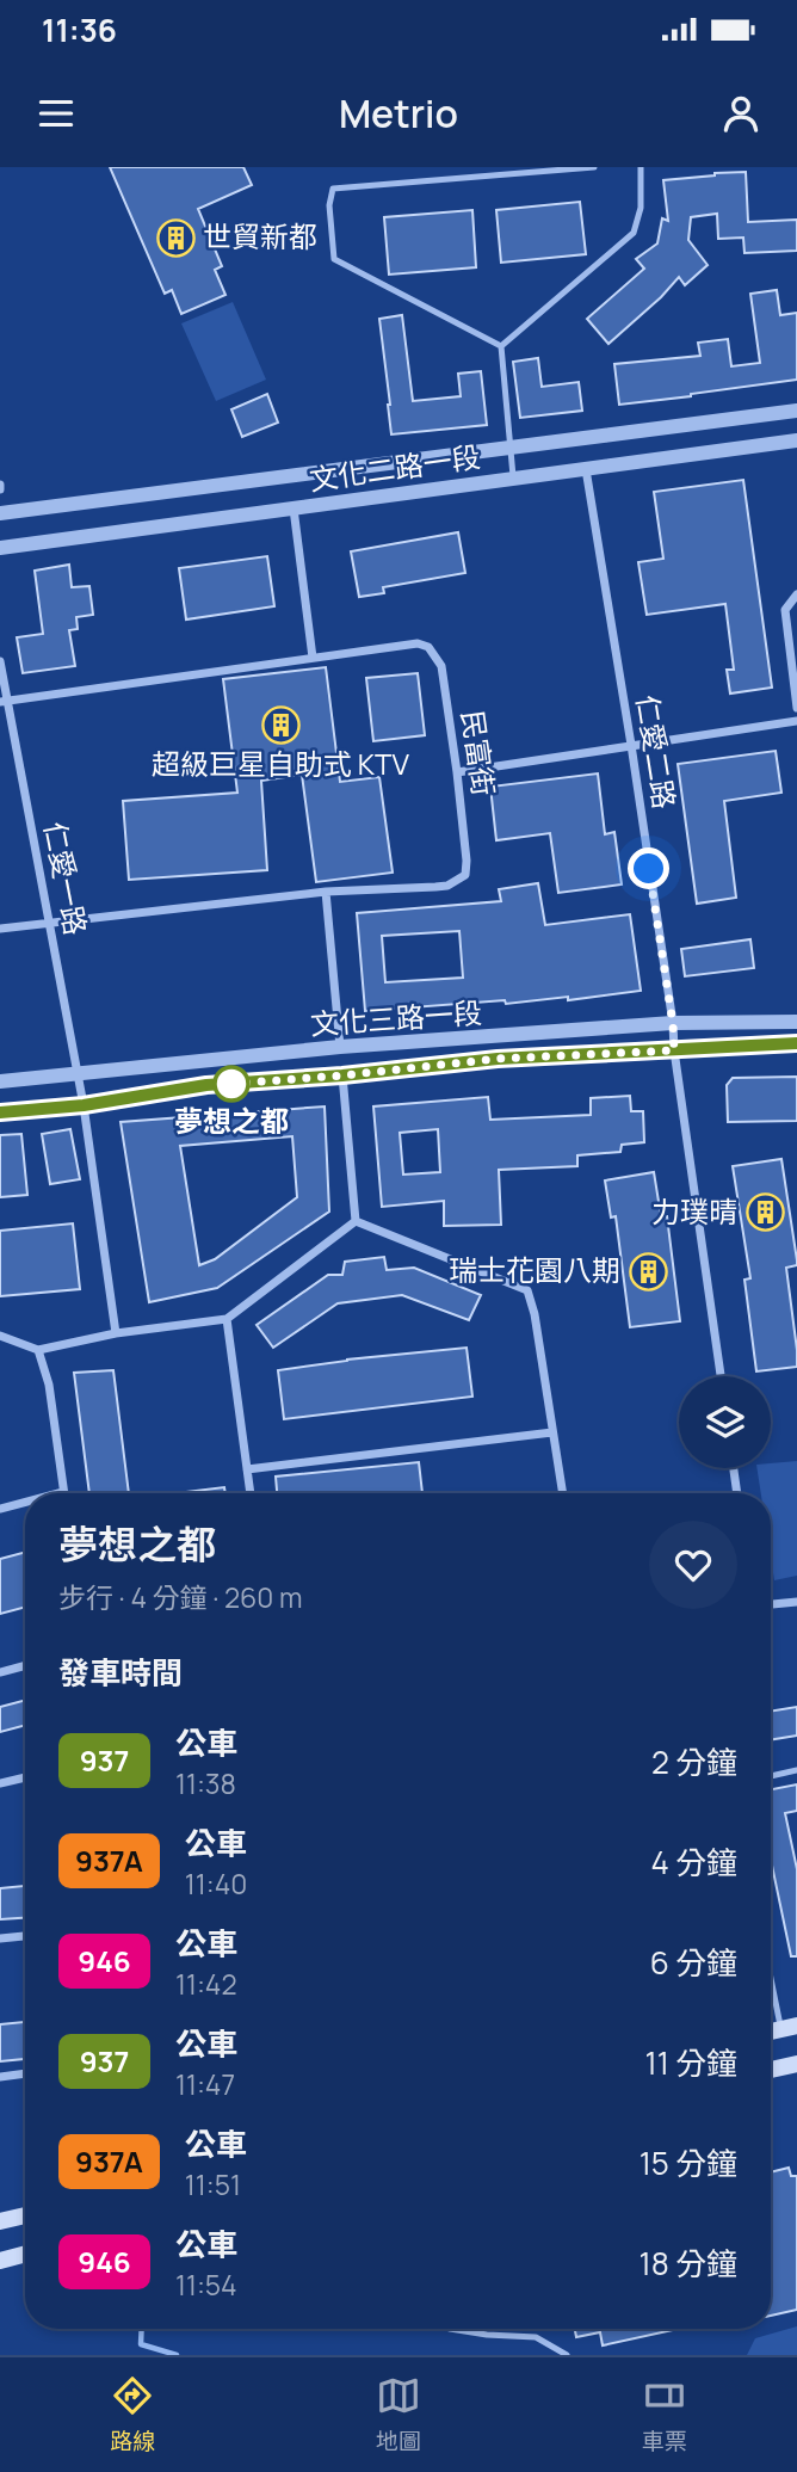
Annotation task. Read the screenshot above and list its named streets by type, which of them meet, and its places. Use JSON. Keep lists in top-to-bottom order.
{
  "streets": {
    "street": [
      "文化二路一段",
      "仁愛二路",
      "民富街",
      "仁愛一路",
      "文化三路一段"
    ]
  },
  "crossings": [
    ["文化二路一段", "仁愛二路"],
    ["仁愛二路", "文化三路一段"],
    ["民富街", "仁愛一路"],
    ["仁愛一路", "文化三路一段"]
  ],
  "places": {
    "building": [
      "世貿新都",
      "超級巨星自助式 KTV",
      "力璞晴",
      "瑞士花園八期"
    ],
    "other": ["夢想之都"]
  },
  "lines": ["bus line 937"],
  "page": {
    "status": "11:36",
    "header": "Metrio",
    "heading": [
      ["夢想之都", "步行 · 4 分鐘 · 260 m"],
      "發車時間"
    ],
    "list": [
      {
        "mark": "937",
        "name": "公車",
        "note": "11:38",
        "value": "2 分鐘"
      },
      {
        "mark": "937A",
        "name": "公車",
        "note": "11:40",
        "value": "4 分鐘"
      },
      {
        "mark": "946",
        "name": "公車",
        "note": "11:42",
        "value": "6 分鐘"
      },
      {
        "mark": "937",
        "name": "公車",
        "note": "11:47",
        "value": "11 分鐘"
      },
      {
        "mark": "937A",
        "name": "公車",
        "note": "11:51",
        "value": "15 分鐘"
      },
      {
        "mark": "946",
        "name": "公車",
        "note": "11:54",
        "value": "18 分鐘"
      }
    ],
    "tabs": ["路線", "地圖", "車票"]
  }
}
